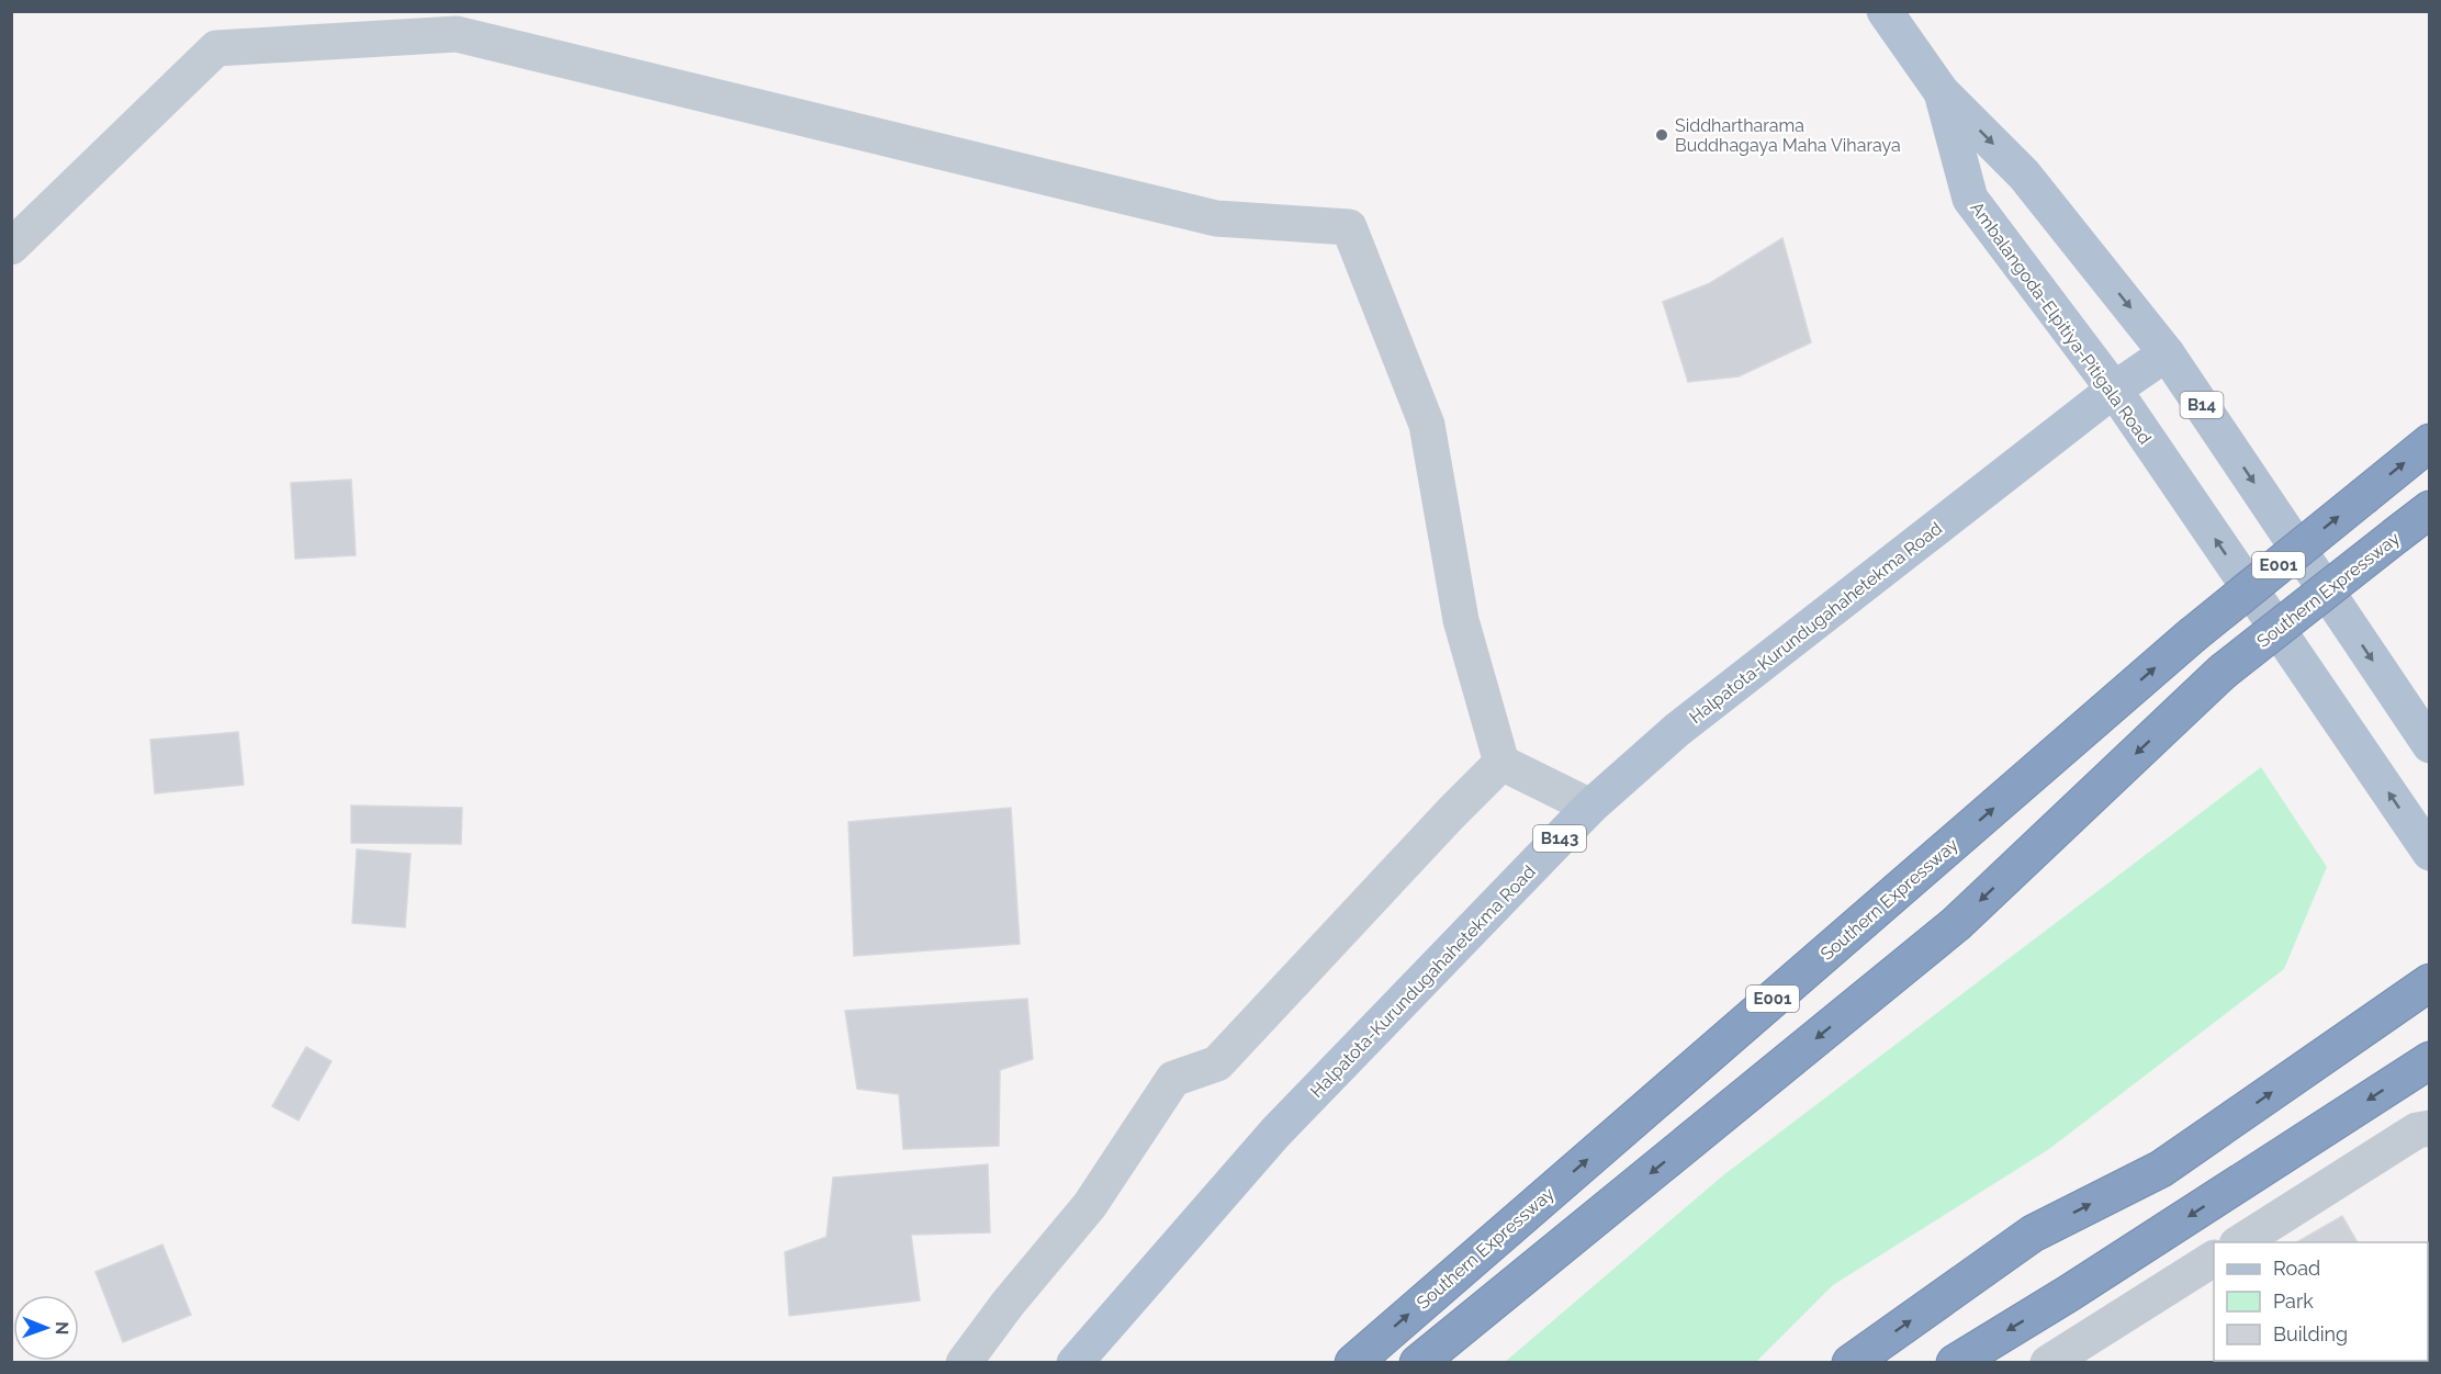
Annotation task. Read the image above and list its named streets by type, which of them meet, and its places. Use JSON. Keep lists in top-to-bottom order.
{
  "streets": {
    "highway": ["E001", "Southern Expressway"],
    "main road": [
      "Ambalangoda-Elpitiya-Pitigala Road",
      "B14",
      "Halpatota-Kurundugahahetekma Road",
      "B143"
    ]
  },
  "crossings": [
    ["Ambalangoda-Elpitiya-Pitigala Road", "B14"],
    ["Ambalangoda-Elpitiya-Pitigala Road", "Halpatota-Kurundugahahetekma Road"],
    ["B14", "Halpatota-Kurundugahahetekma Road"]
  ],
  "places": ["Siddhartharama Buddhagaya Maha Viharaya"],
  "legend": ["Road", "Park", "Building"],
  "north": "right"
}
